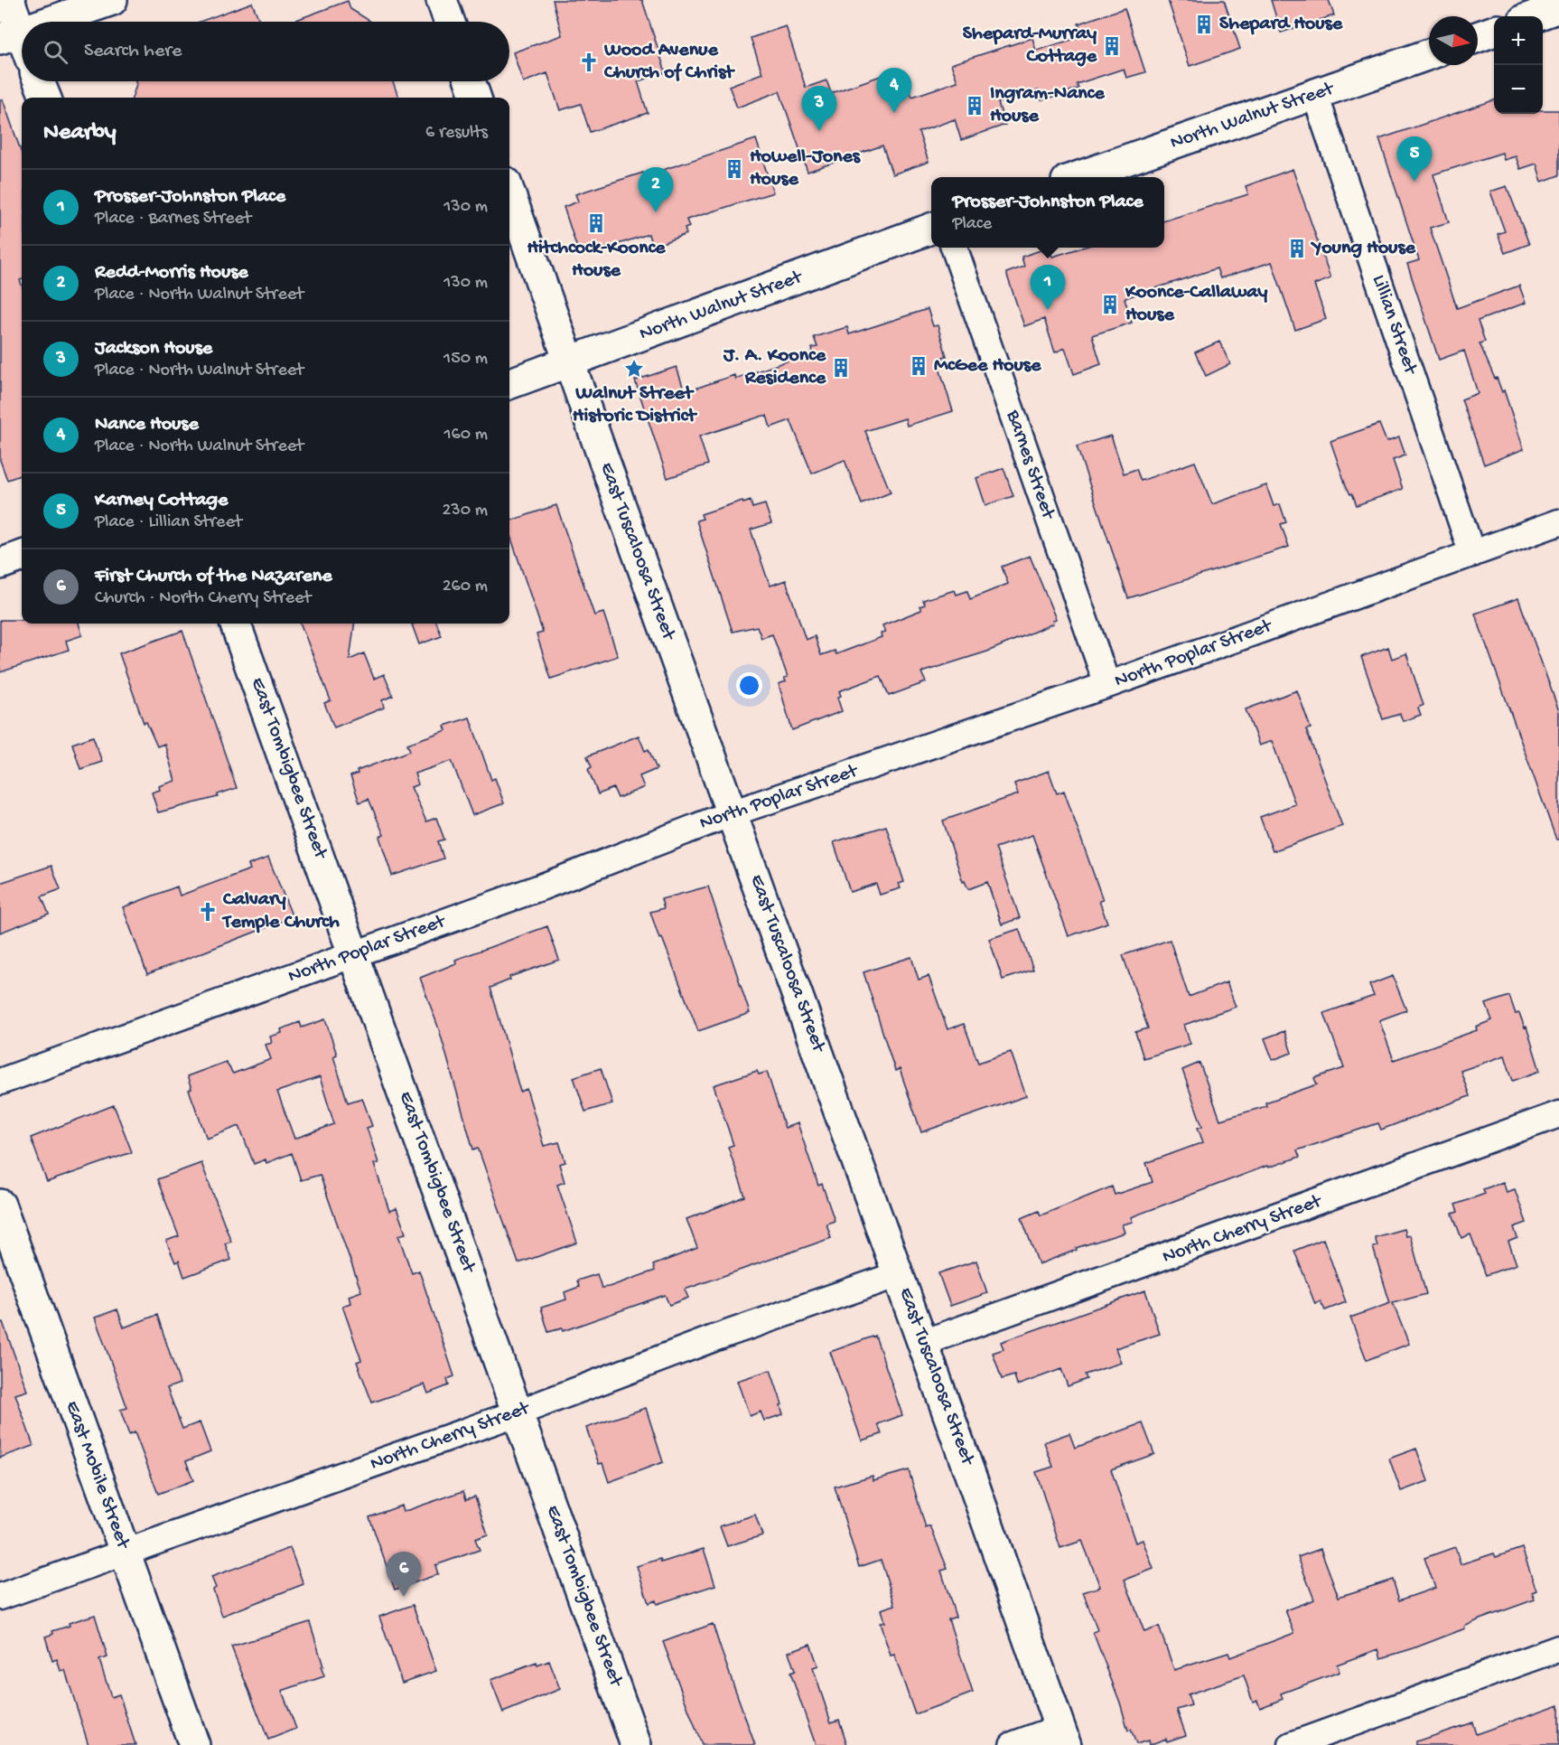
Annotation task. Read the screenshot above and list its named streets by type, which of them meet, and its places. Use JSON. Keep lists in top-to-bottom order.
{
  "streets": {
    "street": [
      "North Walnut Street",
      "Lillian Street",
      "Barnes Street",
      "East Tuscaloosa Street",
      "North Poplar Street",
      "East Tombigbee Street",
      "North Cherry Street",
      "East Mobile Street"
    ]
  },
  "crossings": [
    ["North Walnut Street", "Lillian Street"],
    ["North Walnut Street", "East Tuscaloosa Street"],
    ["Lillian Street", "North Poplar Street"],
    ["Barnes Street", "North Poplar Street"],
    ["East Tuscaloosa Street", "North Poplar Street"],
    ["East Tuscaloosa Street", "North Cherry Street"],
    ["North Poplar Street", "East Tombigbee Street"],
    ["East Tombigbee Street", "North Cherry Street"],
    ["North Cherry Street", "East Mobile Street"]
  ],
  "places": {
    "building": [
      "Shepard House",
      "Shepard-Murray Cottage",
      "Ingram-Nance House",
      "Howell-Jones House",
      "Hitchcock-Koonce House",
      "Young House",
      "Koonce-Callaway House",
      "McGee House",
      "J. A. Koonce Residence"
    ],
    "church": ["Wood Avenue Church of Christ", "Calvary Temple Church"],
    "place": ["Walnut Street Historic District"]
  },
  "north": "right",
  "page": {
    "map_buttons": ["+", "−"],
    "search": "Search here",
    "pins": [
      "4",
      "3",
      "5",
      "2",
      "1",
      "6"
    ],
    "heading": ["Nearby", "6 results"],
    "list": [
      {
        "mark": "1",
        "name": "Prosser-Johnston Place",
        "note": "Place · Barnes Street",
        "value": "130 m"
      },
      {
        "mark": "2",
        "name": "Redd-Morris House",
        "note": "Place · North Walnut Street",
        "value": "130 m"
      },
      {
        "mark": "3",
        "name": "Jackson House",
        "note": "Place · North Walnut Street",
        "value": "150 m"
      },
      {
        "mark": "4",
        "name": "Nance House",
        "note": "Place · North Walnut Street",
        "value": "160 m"
      },
      {
        "mark": "5",
        "name": "Karney Cottage",
        "note": "Place · Lillian Street",
        "value": "230 m"
      },
      {
        "mark": "6",
        "name": "First Church of the Nazarene",
        "note": "Church · North Cherry Street",
        "value": "260 m"
      }
    ],
    "popup": ["Prosser-Johnston Place", "Place"]
  }
}
